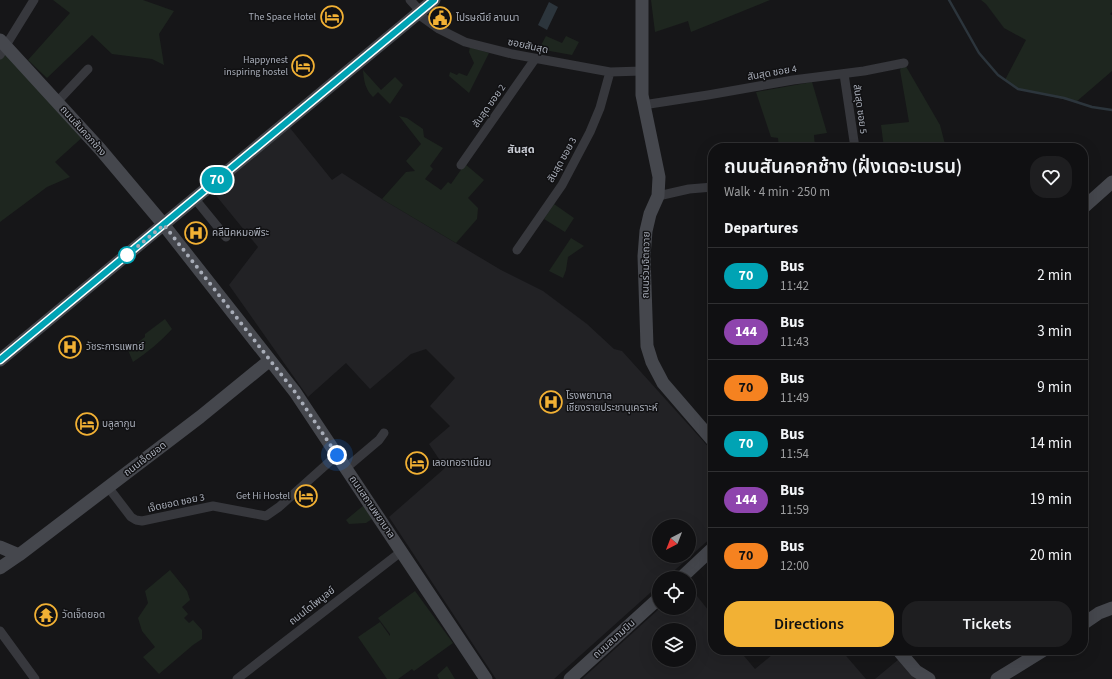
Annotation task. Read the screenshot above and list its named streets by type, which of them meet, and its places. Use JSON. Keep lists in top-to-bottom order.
{
  "streets": {
    "street": [
      "ซอยสันสุด",
      "สันสุด ซอย 4",
      "สันสุด ซอย 2",
      "สันสุด ซอย 5",
      "ถนนสันคอกช้าง",
      "สันสุด ซอย 3",
      "ถนนร่วมจิตถวาย",
      "ถนนเจ็ดยอด",
      "เจ็ดยอด ซอย 3",
      "ถนนสถานพยาบาล",
      "ถนนโตไพบูลย์",
      "ถนนสนามบิน"
    ]
  },
  "crossings": [
    ["ซอยสันสุด", "สันสุด ซอย 2"],
    ["ซอยสันสุด", "สันสุด ซอย 3"],
    ["ซอยสันสุด", "ถนนร่วมจิตถวาย"],
    ["สันสุด ซอย 4", "สันสุด ซอย 5"],
    ["สันสุด ซอย 4", "ถนนร่วมจิตถวาย"],
    ["ถนนสันคอกช้าง", "ถนนสถานพยาบาล"],
    ["ถนนเจ็ดยอด", "เจ็ดยอด ซอย 3"],
    ["ถนนเจ็ดยอด", "ถนนสถานพยาบาล"],
    ["เจ็ดยอด ซอย 3", "ถนนสถานพยาบาล"],
    ["ถนนสถานพยาบาล", "ถนนโตไพบูลย์"]
  ],
  "districts": ["สันสุด"],
  "places": {
    "hotel": [
      "The Space Hotel",
      "Happynest inspiring hostel",
      "บลูลากูน",
      "เลอเทอราเนียม",
      "Get Hi Hostel"
    ],
    "public building": ["ไปรษณีย์ ลานนา"],
    "hospital": ["คลีนิคหมอพีระ", "วัชระการแพทย์", "โรงพยาบาล เชียงรายประชานุเคราะห์"],
    "temple": ["วัดเจ็ดยอด"]
  },
  "lines": ["bus line 70"],
  "north": "bottom left",
  "page": {
    "on_map": "70",
    "heading": [
      ["ถนนสันคอกช้าง (ฝั่งเดอะเบรน)", "Walk · 4 min · 250 m"],
      "Departures"
    ],
    "list": [
      {
        "mark": "70",
        "name": "Bus",
        "note": "11:42",
        "value": "2 min"
      },
      {
        "mark": "144",
        "name": "Bus",
        "note": "11:43",
        "value": "3 min"
      },
      {
        "mark": "70",
        "name": "Bus",
        "note": "11:49",
        "value": "9 min"
      },
      {
        "mark": "70",
        "name": "Bus",
        "note": "11:54",
        "value": "14 min"
      },
      {
        "mark": "144",
        "name": "Bus",
        "note": "11:59",
        "value": "19 min"
      },
      {
        "mark": "70",
        "name": "Bus",
        "note": "12:00",
        "value": "20 min"
      }
    ],
    "buttons": ["Directions", "Tickets"]
  }
}
